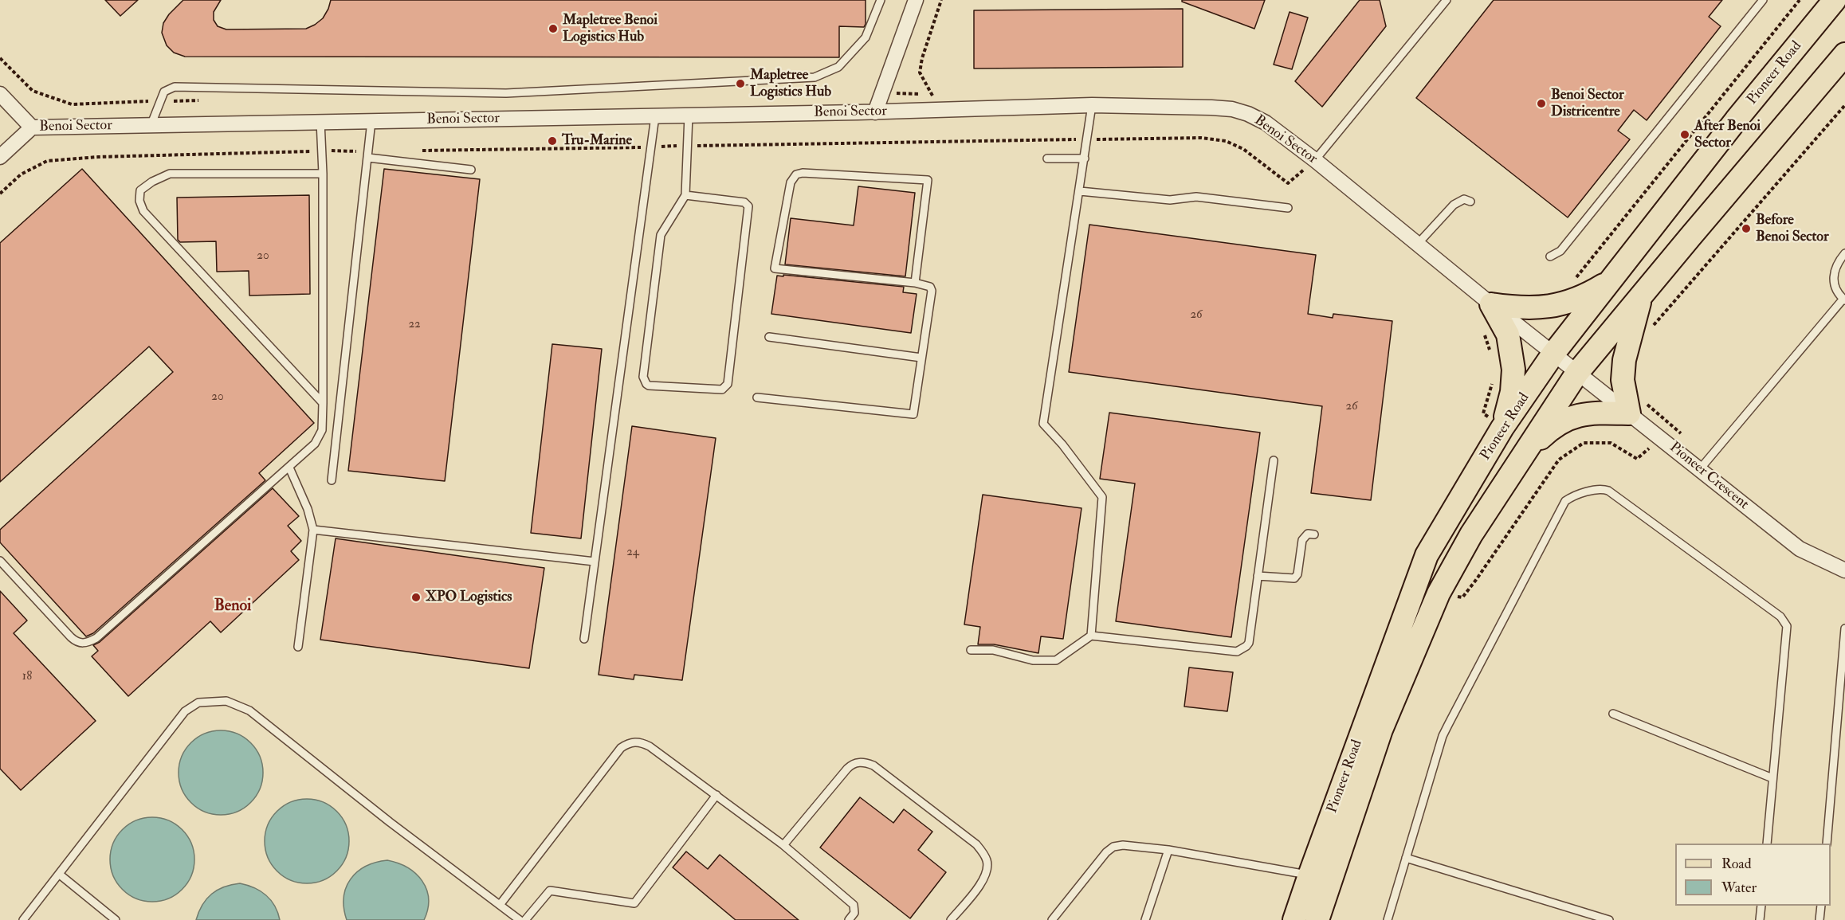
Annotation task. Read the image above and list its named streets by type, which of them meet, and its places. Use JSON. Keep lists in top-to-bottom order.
{
  "streets": {
    "main road": ["Pioneer Road"],
    "street": ["Benoi Sector", "Pioneer Crescent"]
  },
  "crossings": [
    ["Pioneer Road", "Benoi Sector"],
    ["Pioneer Road", "Pioneer Crescent"],
    ["Benoi Sector", "Pioneer Crescent"]
  ],
  "districts": ["Benoi"],
  "places": [
    "Mapletree Benoi Logistics Hub",
    "Mapletree Logistics Hub",
    "Benoi Sector Districentre",
    "After Benoi Sector",
    "Tru-Marine",
    "Before Benoi Sector",
    "XPO Logistics"
  ],
  "house_numbers": [
    "20",
    "26",
    "22",
    "20",
    "26",
    "24",
    "18"
  ],
  "legend": ["Road", "Water"]
}
